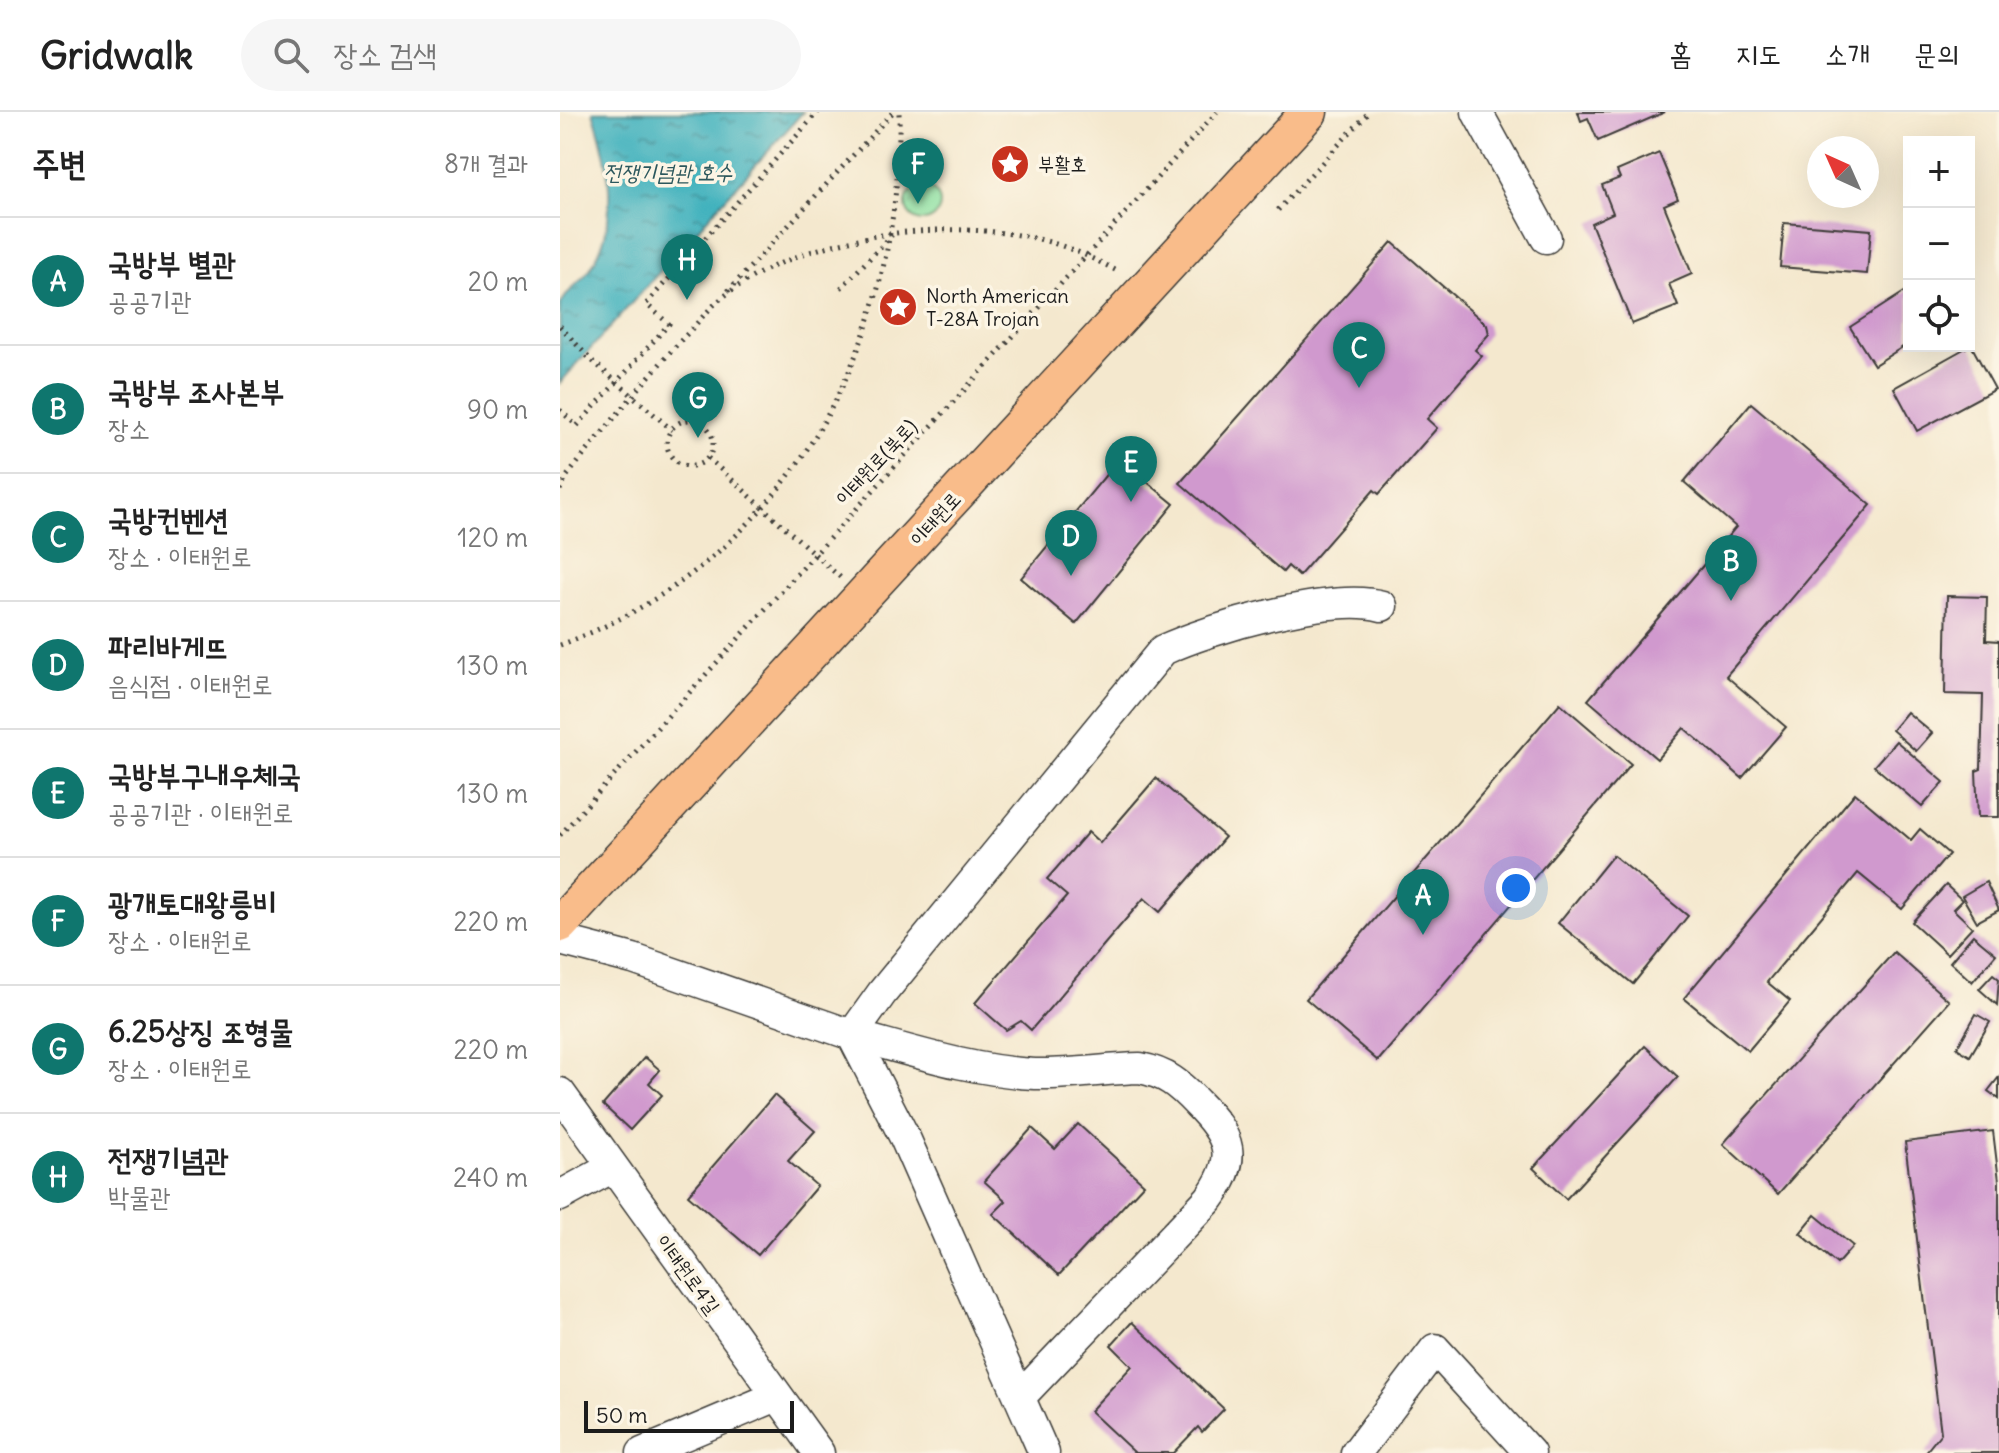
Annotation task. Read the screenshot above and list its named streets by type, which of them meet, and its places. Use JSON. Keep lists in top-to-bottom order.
{
  "streets": {
    "main road": ["이태원로"],
    "street": ["이태원로4길"],
    "path": ["이태원로(북로)"]
  },
  "water": ["전쟁기념관 호수"],
  "places": {
    "place": ["부활호", "North American T-28A Trojan"]
  },
  "scale_bar": "50 m",
  "north": "top left",
  "page": {
    "header": "Gridwalk",
    "search": "장소 검색",
    "nav": [
      "홈",
      "지도",
      "소개",
      "문의"
    ],
    "heading": ["주변", "8개 결과"],
    "map_buttons": ["+", "−"],
    "pins": [
      "F",
      "H",
      "C",
      "G",
      "E",
      "D",
      "B",
      "A"
    ],
    "list": [
      {
        "mark": "A",
        "name": "국방부 별관",
        "note": "공공기관",
        "value": "20 m"
      },
      {
        "mark": "B",
        "name": "국방부 조사본부",
        "note": "장소",
        "value": "90 m"
      },
      {
        "mark": "C",
        "name": "국방컨벤션",
        "note": "장소 · 이태원로",
        "value": "120 m"
      },
      {
        "mark": "D",
        "name": "파리바게뜨",
        "note": "음식점 · 이태원로",
        "value": "130 m"
      },
      {
        "mark": "E",
        "name": "국방부구내우체국",
        "note": "공공기관 · 이태원로",
        "value": "130 m"
      },
      {
        "mark": "F",
        "name": "광개토대왕릉비",
        "note": "장소 · 이태원로",
        "value": "220 m"
      },
      {
        "mark": "G",
        "name": "6.25상징 조형물",
        "note": "장소 · 이태원로",
        "value": "220 m"
      },
      {
        "mark": "H",
        "name": "전쟁기념관",
        "note": "박물관",
        "value": "240 m"
      }
    ],
    "scale": "50 m"
  }
}
